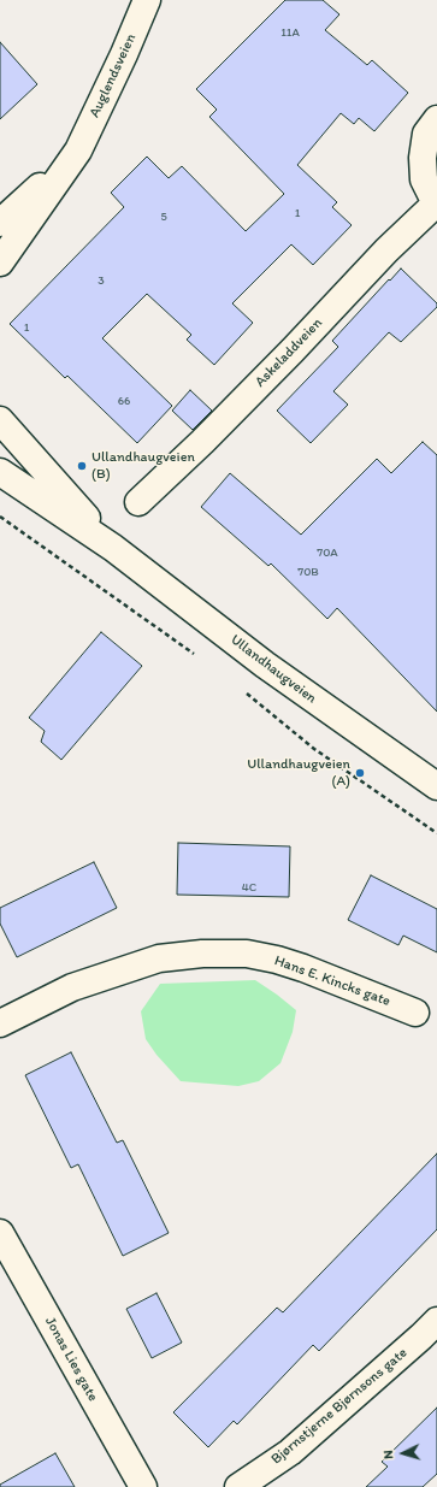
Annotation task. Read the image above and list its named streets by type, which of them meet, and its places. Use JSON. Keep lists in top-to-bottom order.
{
  "streets": {
    "street": [
      "Auglendsveien",
      "Askeladdveien",
      "Ullandhaugveien",
      "Hans E. Kincks gate",
      "Jonas Lies gate",
      "Bjørnstjerne Bjørnsons gate"
    ]
  },
  "places": ["Ullandhaugveien (B)", "Ullandhaugveien (A)"],
  "house_numbers": [
    "11A",
    "1",
    "5",
    "3",
    "1",
    "66",
    "70A",
    "70B",
    "4C"
  ],
  "north": "left"
}
